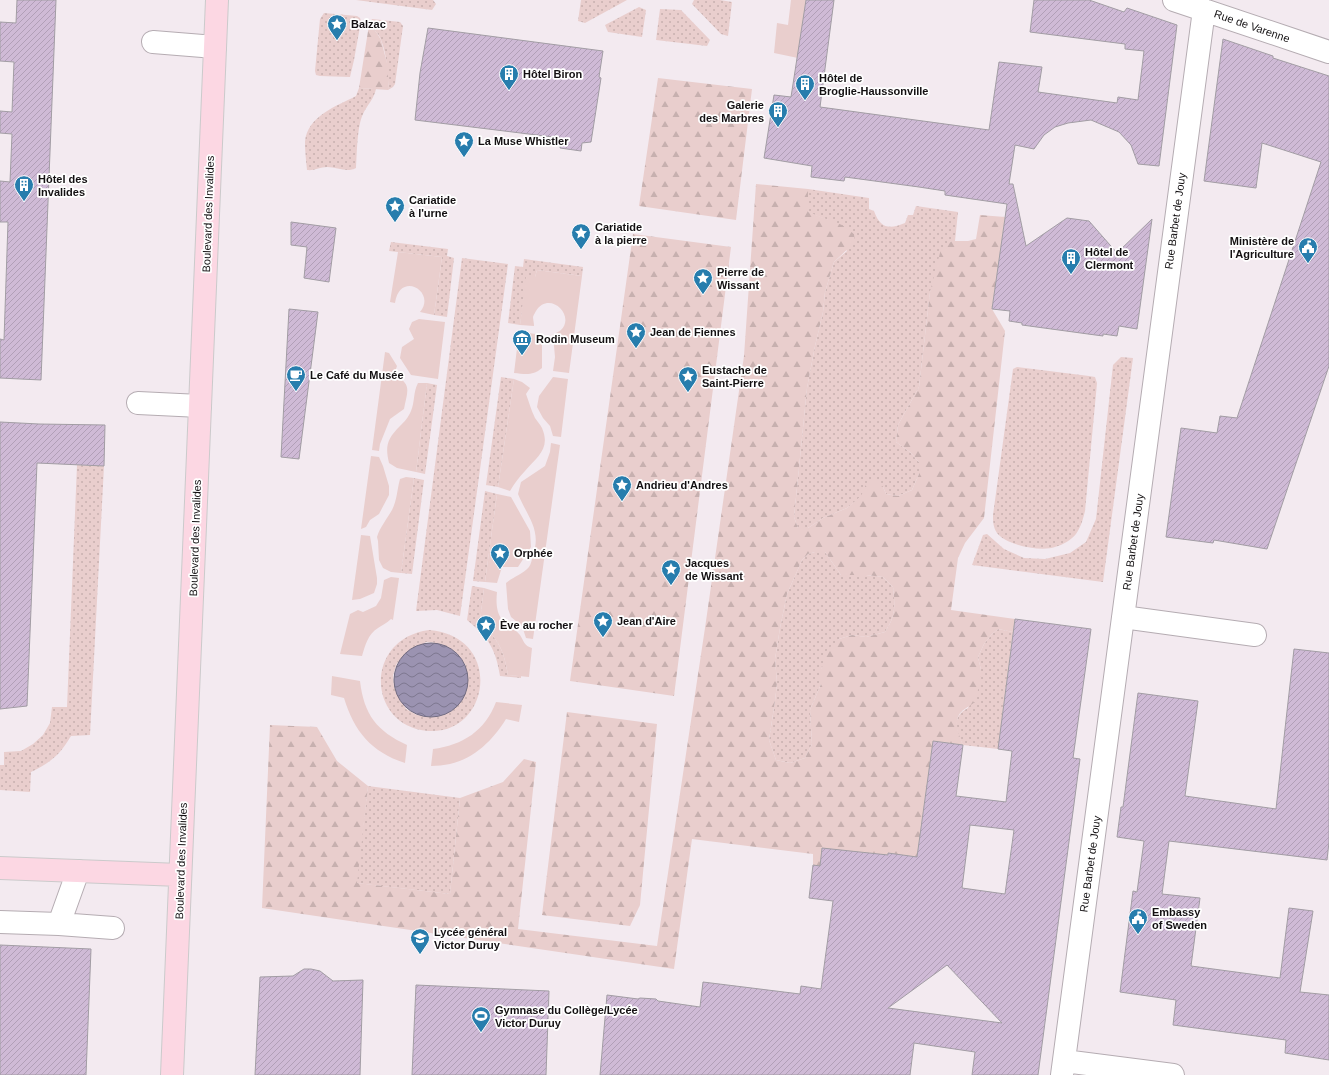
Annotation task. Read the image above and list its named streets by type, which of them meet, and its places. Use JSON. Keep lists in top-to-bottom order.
{
  "streets": {
    "main road": ["Boulevard des Invalides"],
    "street": ["Rue de Varenne", "Rue Barbet de Jouy"]
  },
  "crossings": [
    ["Rue de Varenne", "Rue Barbet de Jouy"]
  ],
  "places": {
    "place": [
      "Balzac",
      "La Muse Whistler",
      "Cariatide à l'urne",
      "Cariatide à la pierre",
      "Pierre de Wissant",
      "Jean de Fiennes",
      "Eustache de Saint-Pierre",
      "Andrieu d'Andres",
      "Orphée",
      "Jacques de Wissant",
      "Jean d'Aire",
      "Ève au rocher"
    ],
    "building": [
      "Hôtel Biron",
      "Hôtel de Broglie-Haussonville",
      "Galerie des Marbres",
      "Hôtel des Invalides",
      "Hôtel de Clermont"
    ],
    "public building": ["Ministère de l'Agriculture", "Embassy of Sweden"],
    "museum": ["Rodin Museum"],
    "cafe": ["Le Café du Musée"],
    "school or university": ["Lycée général Victor Duruy"],
    "sports": ["Gymnase du Collège/Lycée Victor Duruy"]
  }
}
